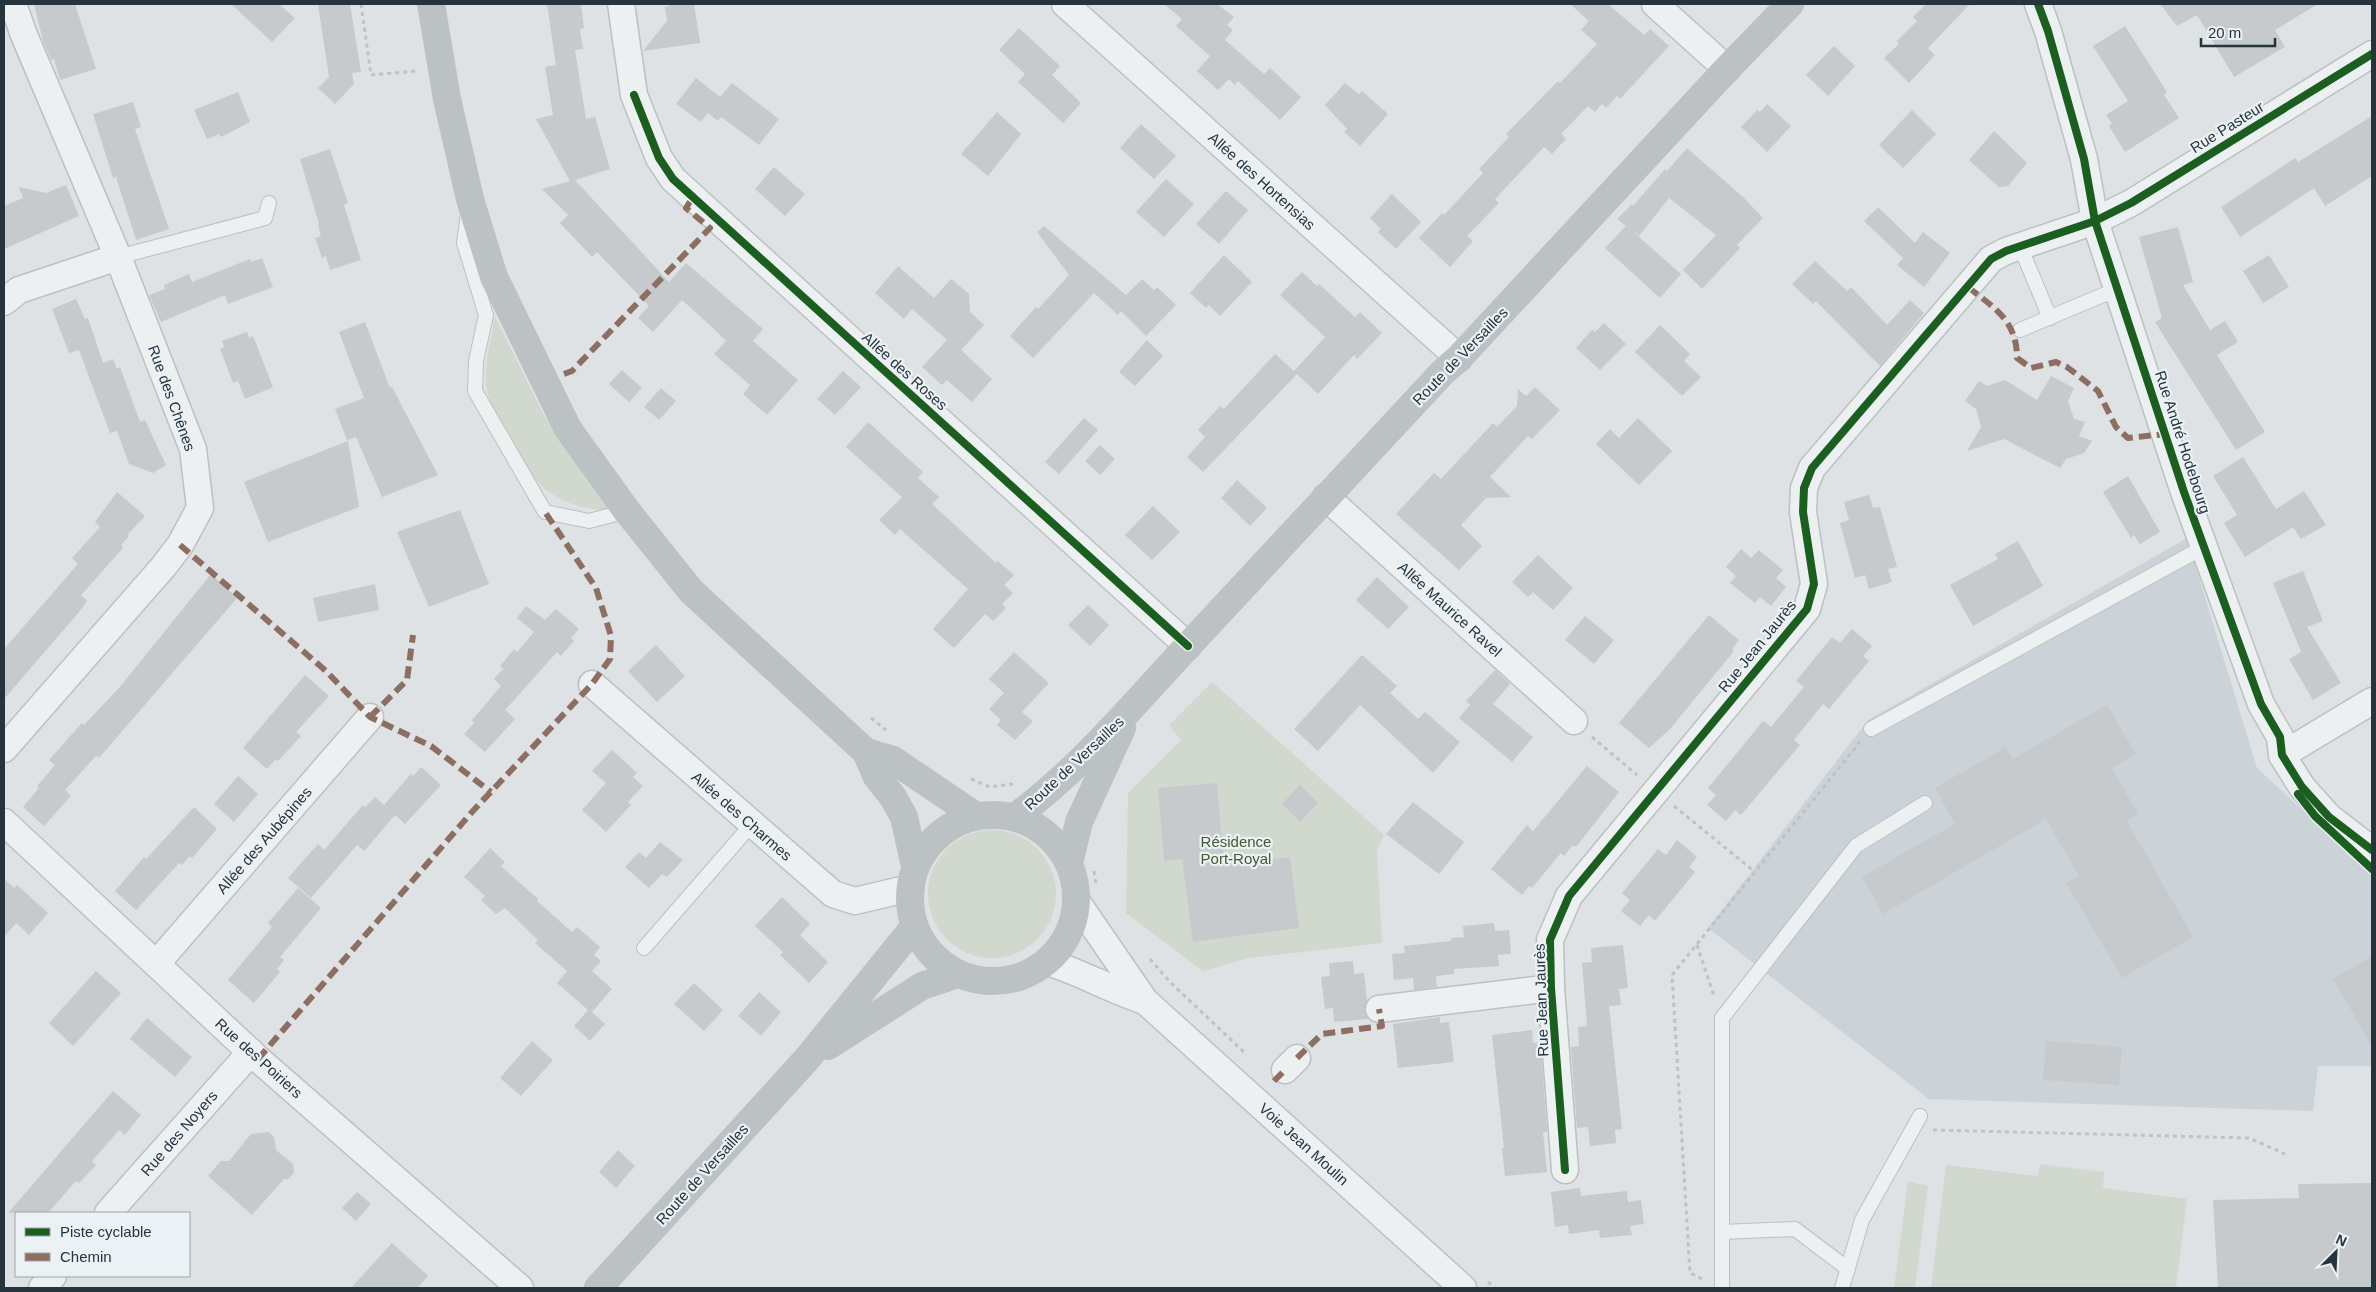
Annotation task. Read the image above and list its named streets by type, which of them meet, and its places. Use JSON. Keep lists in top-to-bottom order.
{
  "streets": {
    "main road": ["Route de Versailles"],
    "street": [
      "Rue Pasteur",
      "Allée des Hortensias",
      "Allée des Roses",
      "Rue des Chênes",
      "Rue André Hodebourg",
      "Allée Maurice Ravel",
      "Rue Jean Jaurès",
      "Allée des Charmes",
      "Allée des Aubépines",
      "Rue des Poiriers",
      "Rue des Noyers",
      "Voie Jean Moulin"
    ]
  },
  "crossings": [
    ["Rue Pasteur", "Rue André Hodebourg"],
    ["Rue Pasteur", "Rue Jean Jaurès"],
    ["Allée des Hortensias", "Route de Versailles"],
    ["Route de Versailles", "Allée des Roses"],
    ["Route de Versailles", "Allée Maurice Ravel"],
    ["Route de Versailles", "Allée des Charmes"],
    ["Route de Versailles", "Voie Jean Moulin"],
    ["Rue André Hodebourg", "Rue Jean Jaurès"],
    ["Allée des Charmes", "Voie Jean Moulin"],
    ["Allée des Aubépines", "Rue des Poiriers"],
    ["Rue des Poiriers", "Rue des Noyers"]
  ],
  "parks": ["Résidence Port-Royal"],
  "legend": ["Piste cyclable", "Chemin"],
  "scale_bar": "20 m",
  "north": "top right"
}
